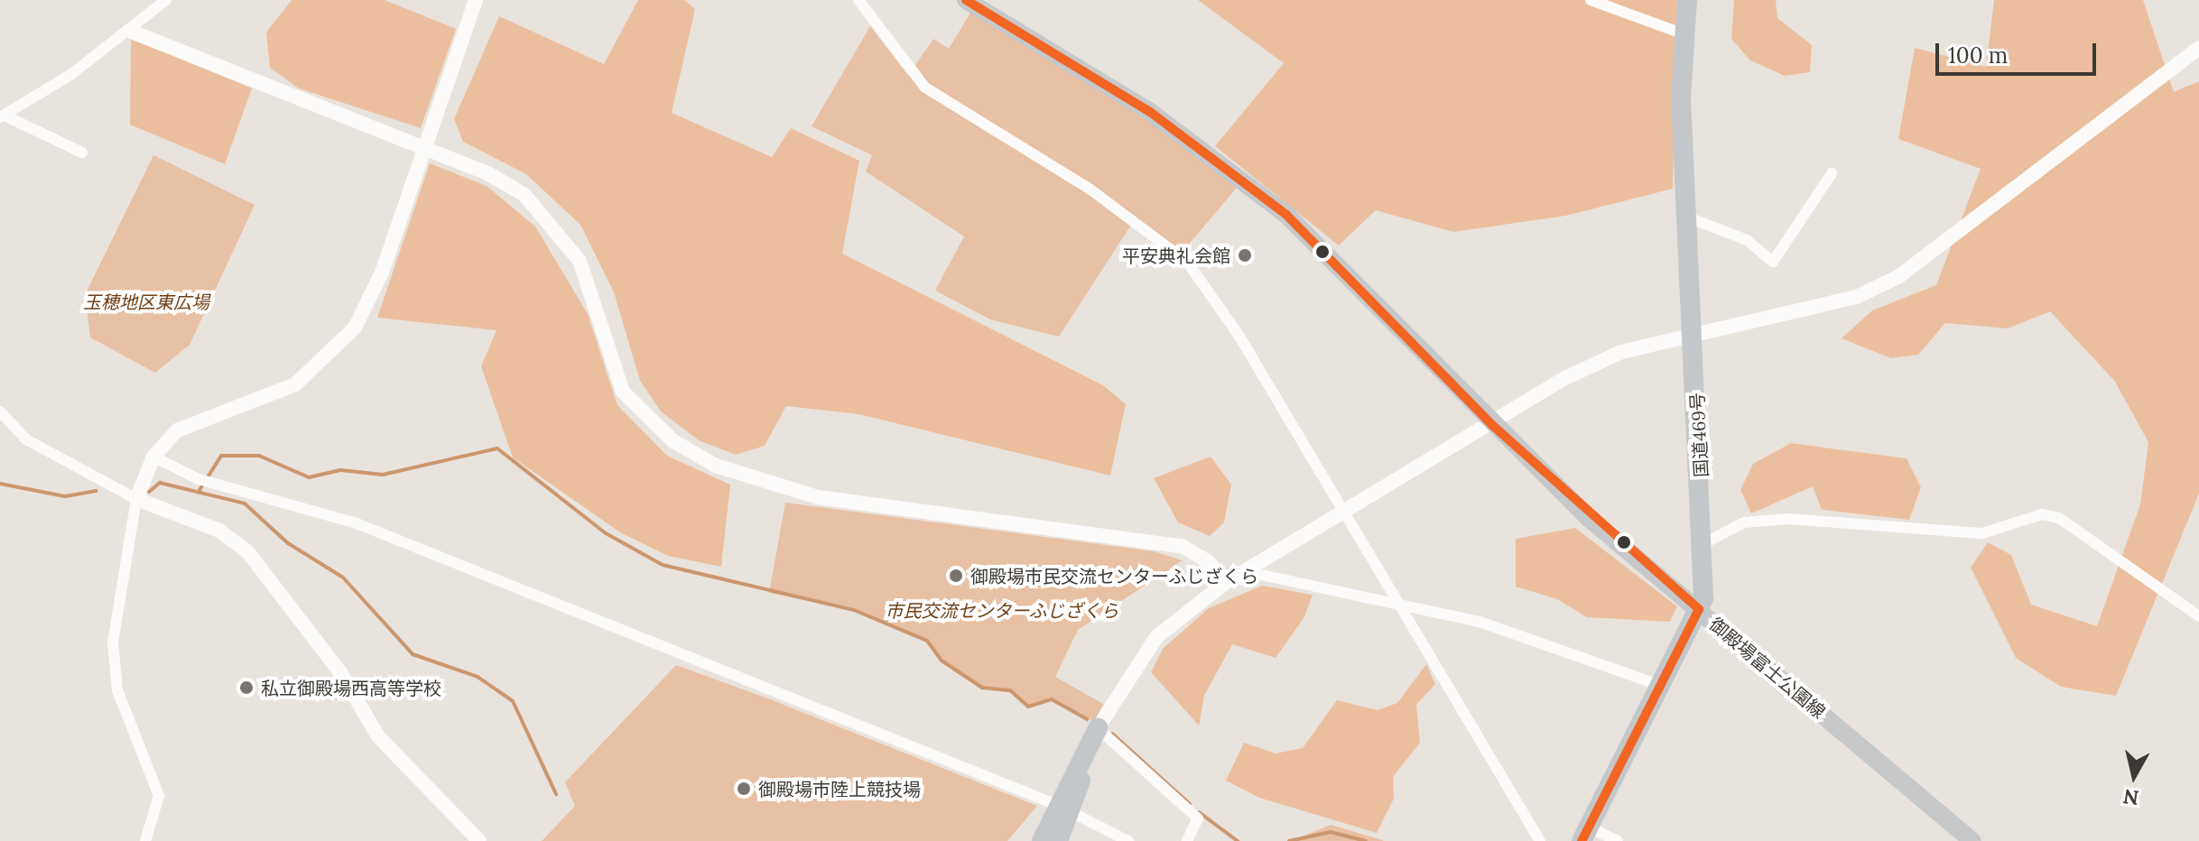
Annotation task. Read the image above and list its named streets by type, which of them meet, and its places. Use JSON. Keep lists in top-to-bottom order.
{
  "streets": {
    "highway": ["国道469号"],
    "main road": ["御殿場富士公園線"]
  },
  "crossings": [
    ["国道469号", "御殿場富士公園線"]
  ],
  "parks": ["玉穂地区東広場", "市民交流センターふじざくら"],
  "places": [
    "平安典礼会館",
    "御殿場市民交流センターふじざくら",
    "私立御殿場西高等学校",
    "御殿場市陸上競技場"
  ],
  "scale_bar": "100 m",
  "north": "bottom"
}
